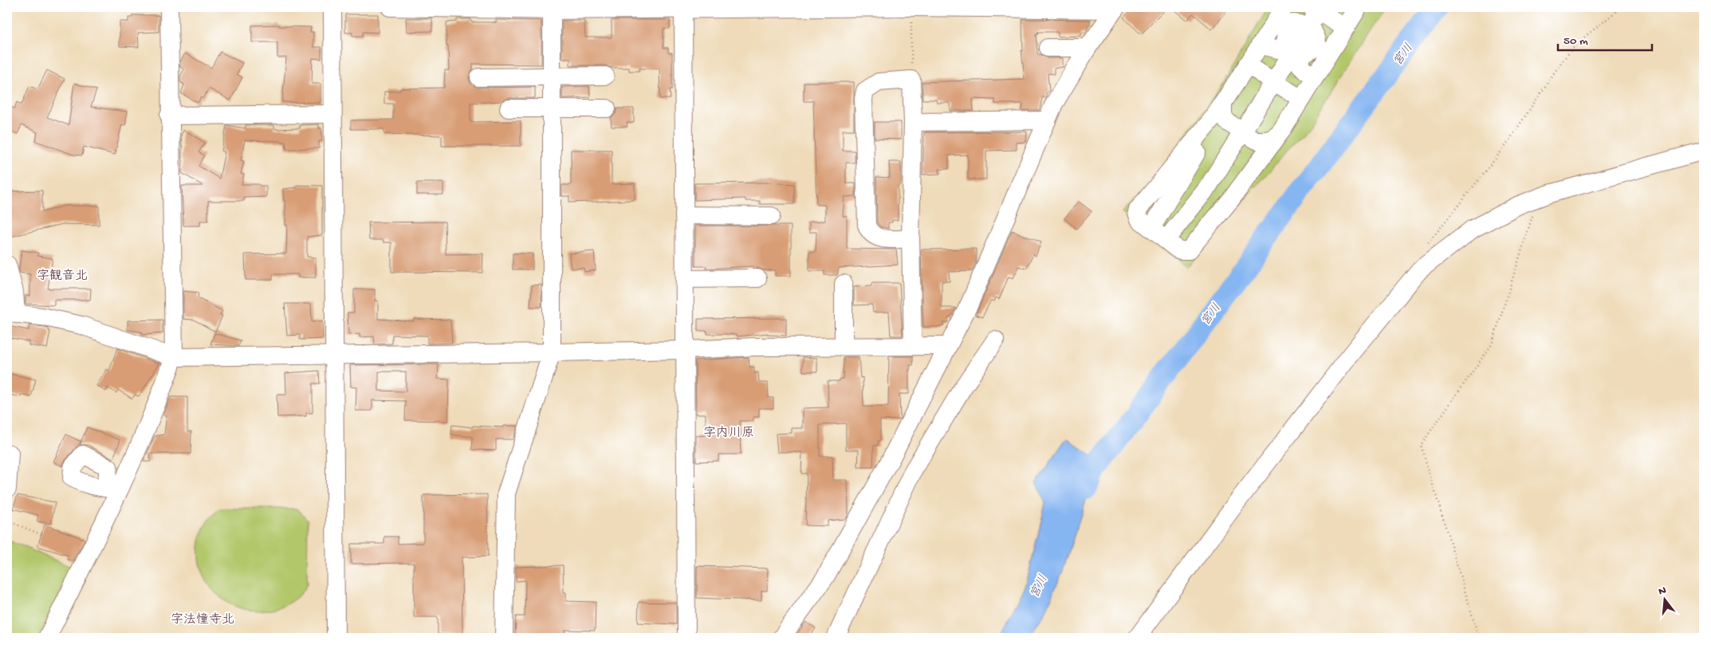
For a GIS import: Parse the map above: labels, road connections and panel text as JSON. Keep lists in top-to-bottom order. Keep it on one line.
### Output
{"districts":["字観音北","字内川原","字法憧寺北"],"water":["宮川"],"scale_bar":"50 m","north":"top"}
